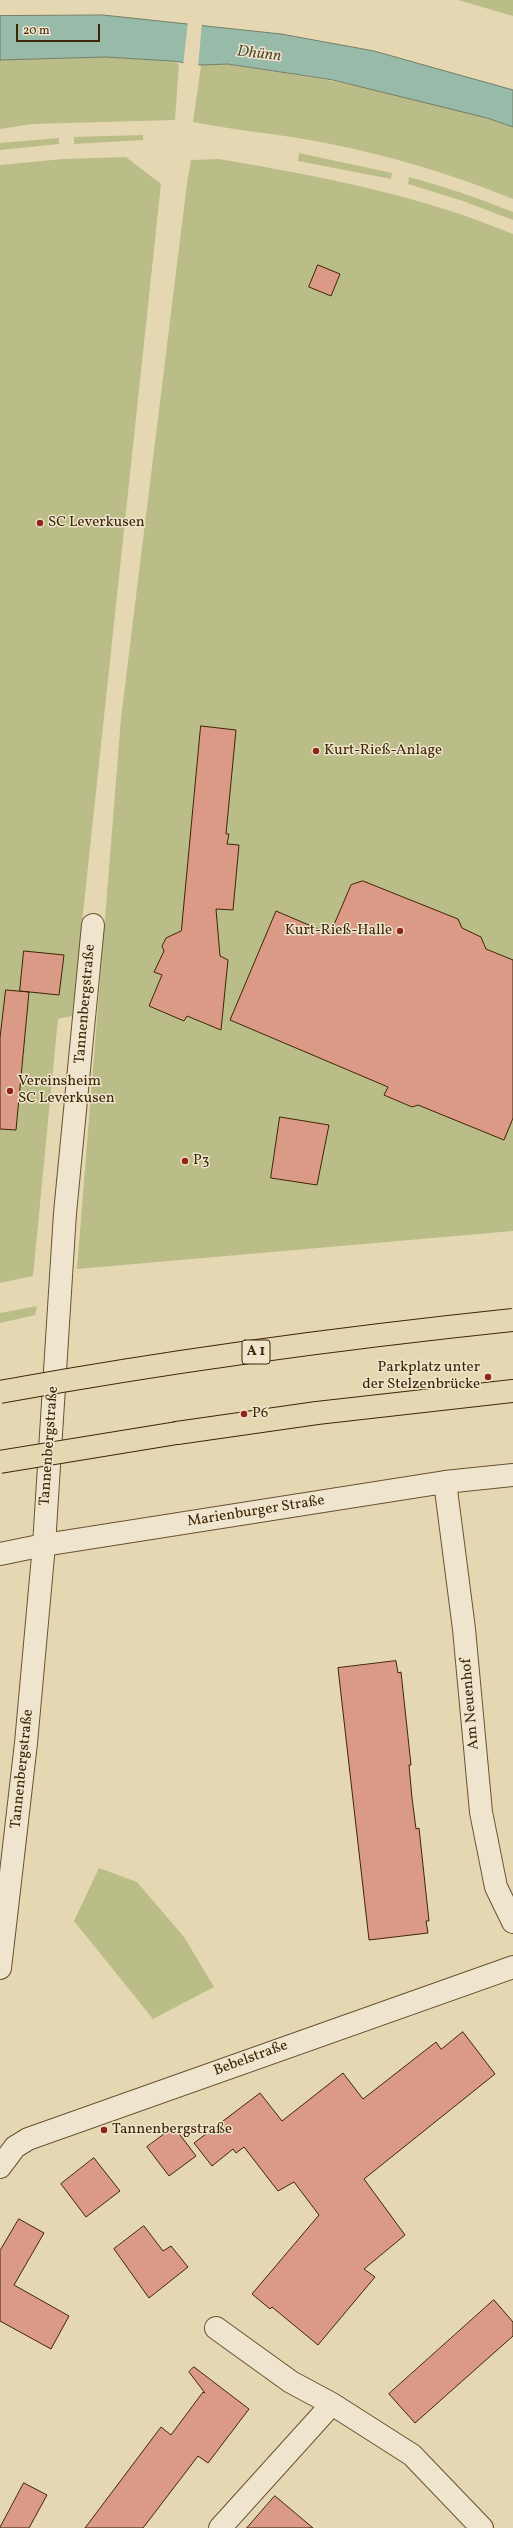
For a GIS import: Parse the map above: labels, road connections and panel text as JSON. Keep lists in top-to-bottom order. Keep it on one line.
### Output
{"streets":{"highway":["A 1"],"street":["Tannenbergstraße","Marienburger Straße","Am Neuenhof","Bebelstraße"]},"crossings":[["Tannenbergstraße","Marienburger Straße"],["Marienburger Straße","Am Neuenhof"]],"water":["Dhünn"],"places":["SC Leverkusen","Kurt-Rieß-Anlage","Kurt-Rieß-Halle","Vereinsheim SC Leverkusen","P3","Parkplatz unter der Stelzenbrücke","P6","Tannenbergstraße"],"scale_bar":"20 m"}
